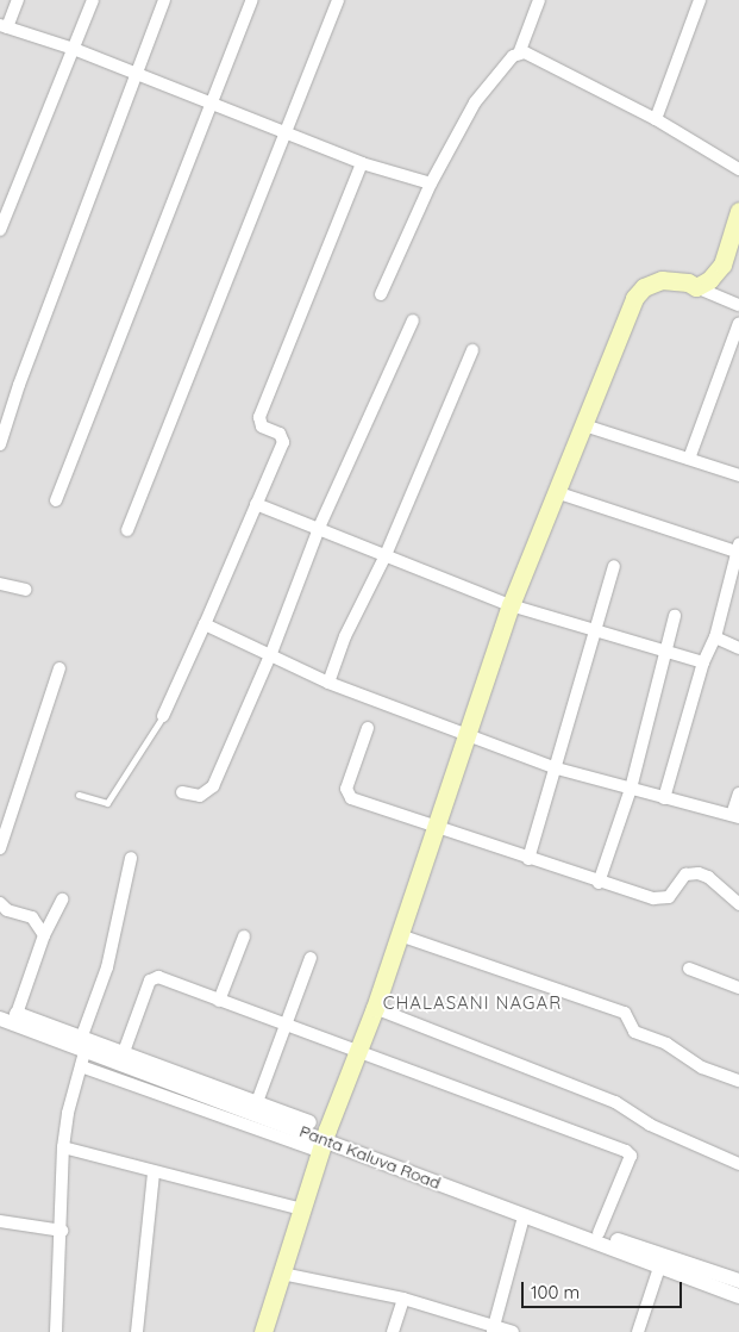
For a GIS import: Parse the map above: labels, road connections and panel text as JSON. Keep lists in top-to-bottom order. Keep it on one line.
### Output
{"streets":{"street":["Panta Kaluva Road"]},"districts":["CHALASANI NAGAR"],"scale_bar":"100 m"}
